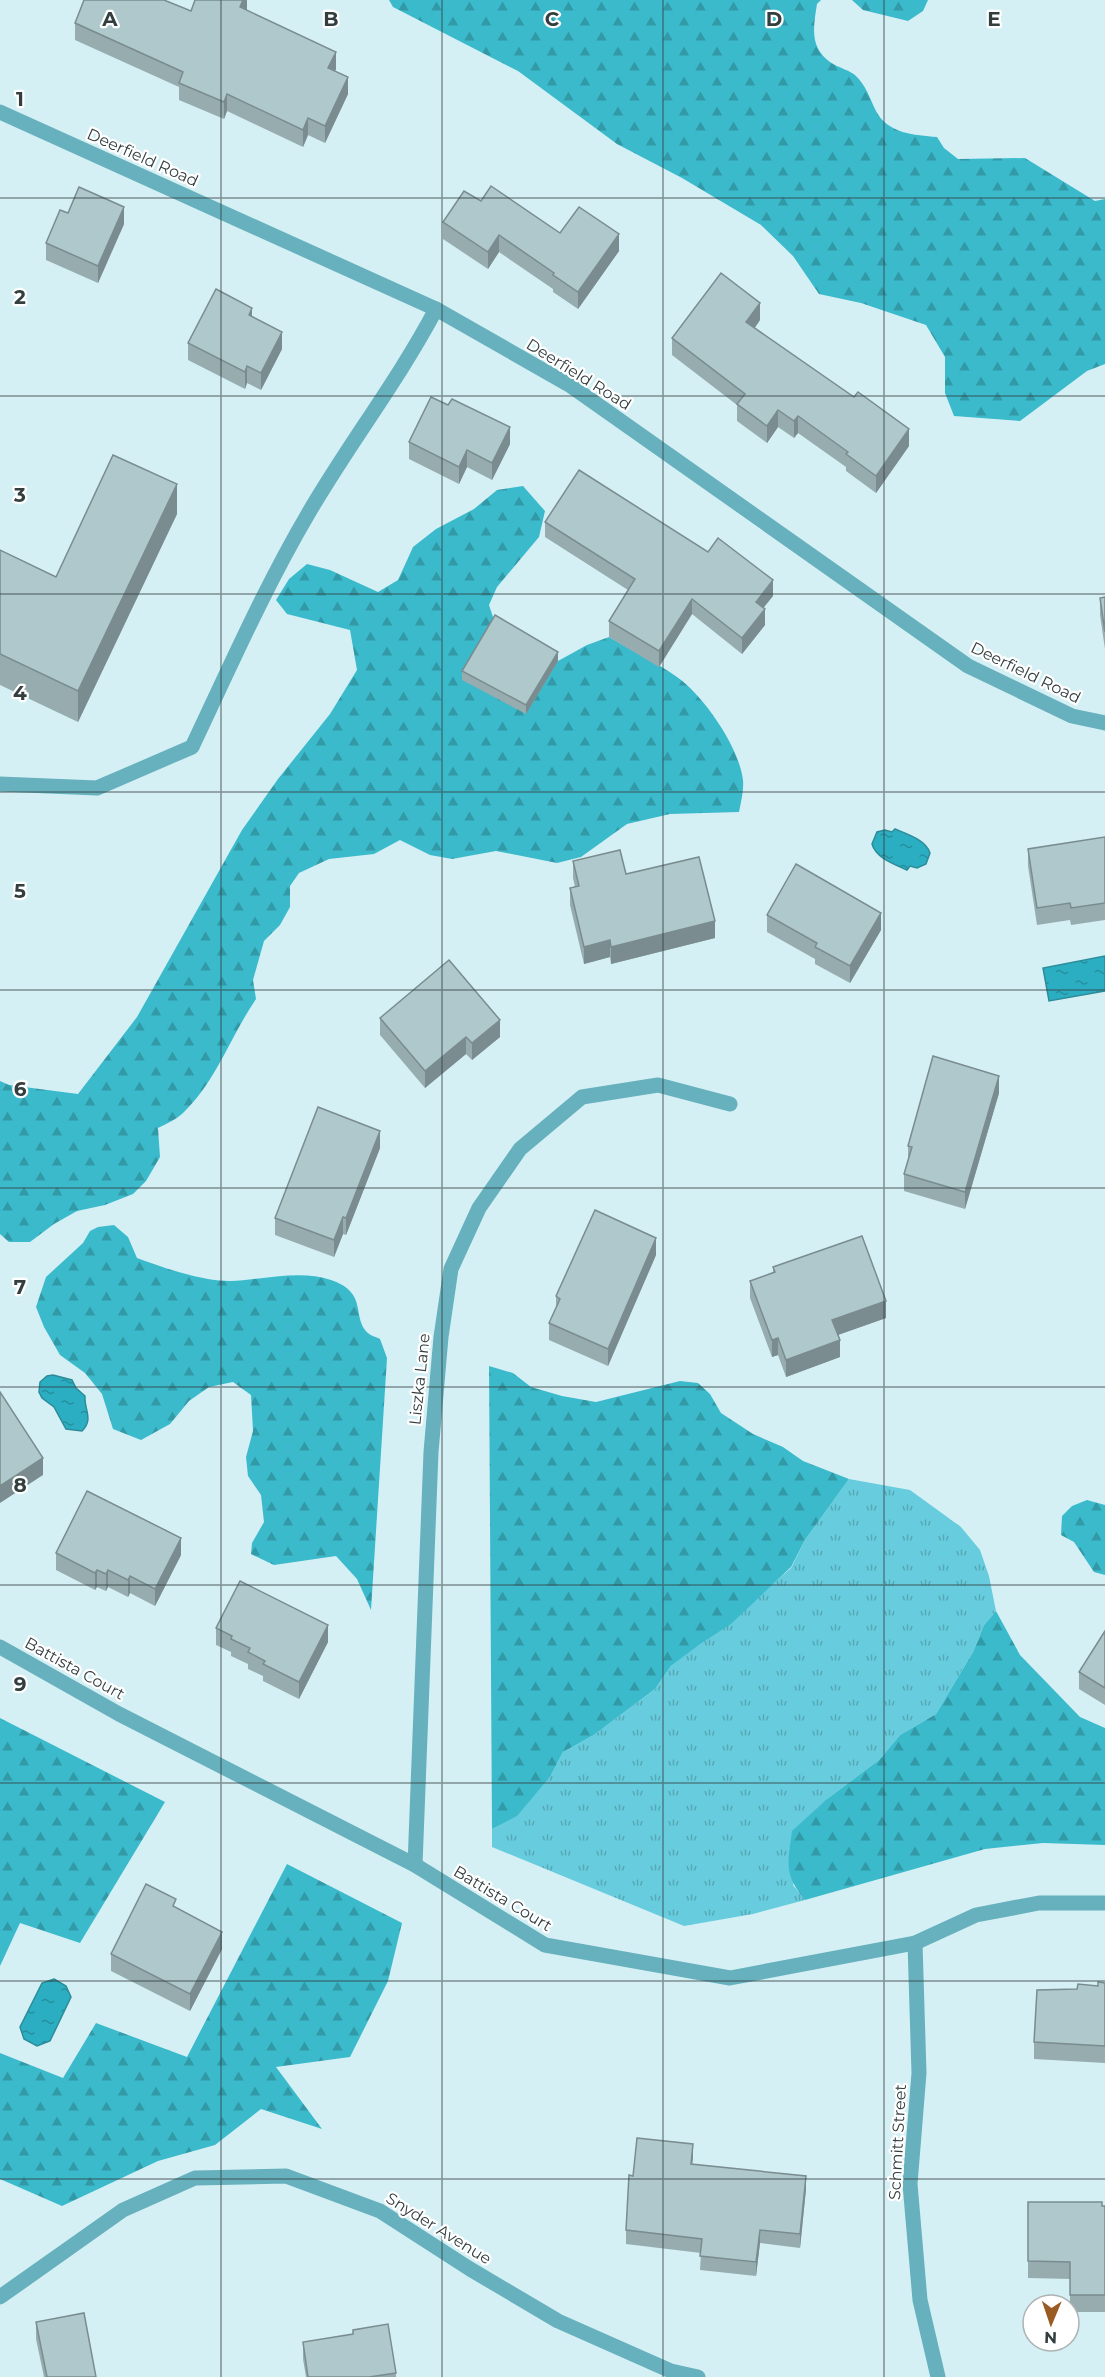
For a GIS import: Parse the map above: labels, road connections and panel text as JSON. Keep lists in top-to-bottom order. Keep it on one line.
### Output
{"streets":{"street":["Deerfield Road","Liszka Lane","Battista Court","Schmitt Street","Snyder Avenue"]},"crossings":[["Liszka Lane","Battista Court"],["Battista Court","Schmitt Street"]],"north":"bottom","grid":{"columns":["A","B","C","D","E"],"rows":["1","2","3","4","5","6","7","8","9"]}}
